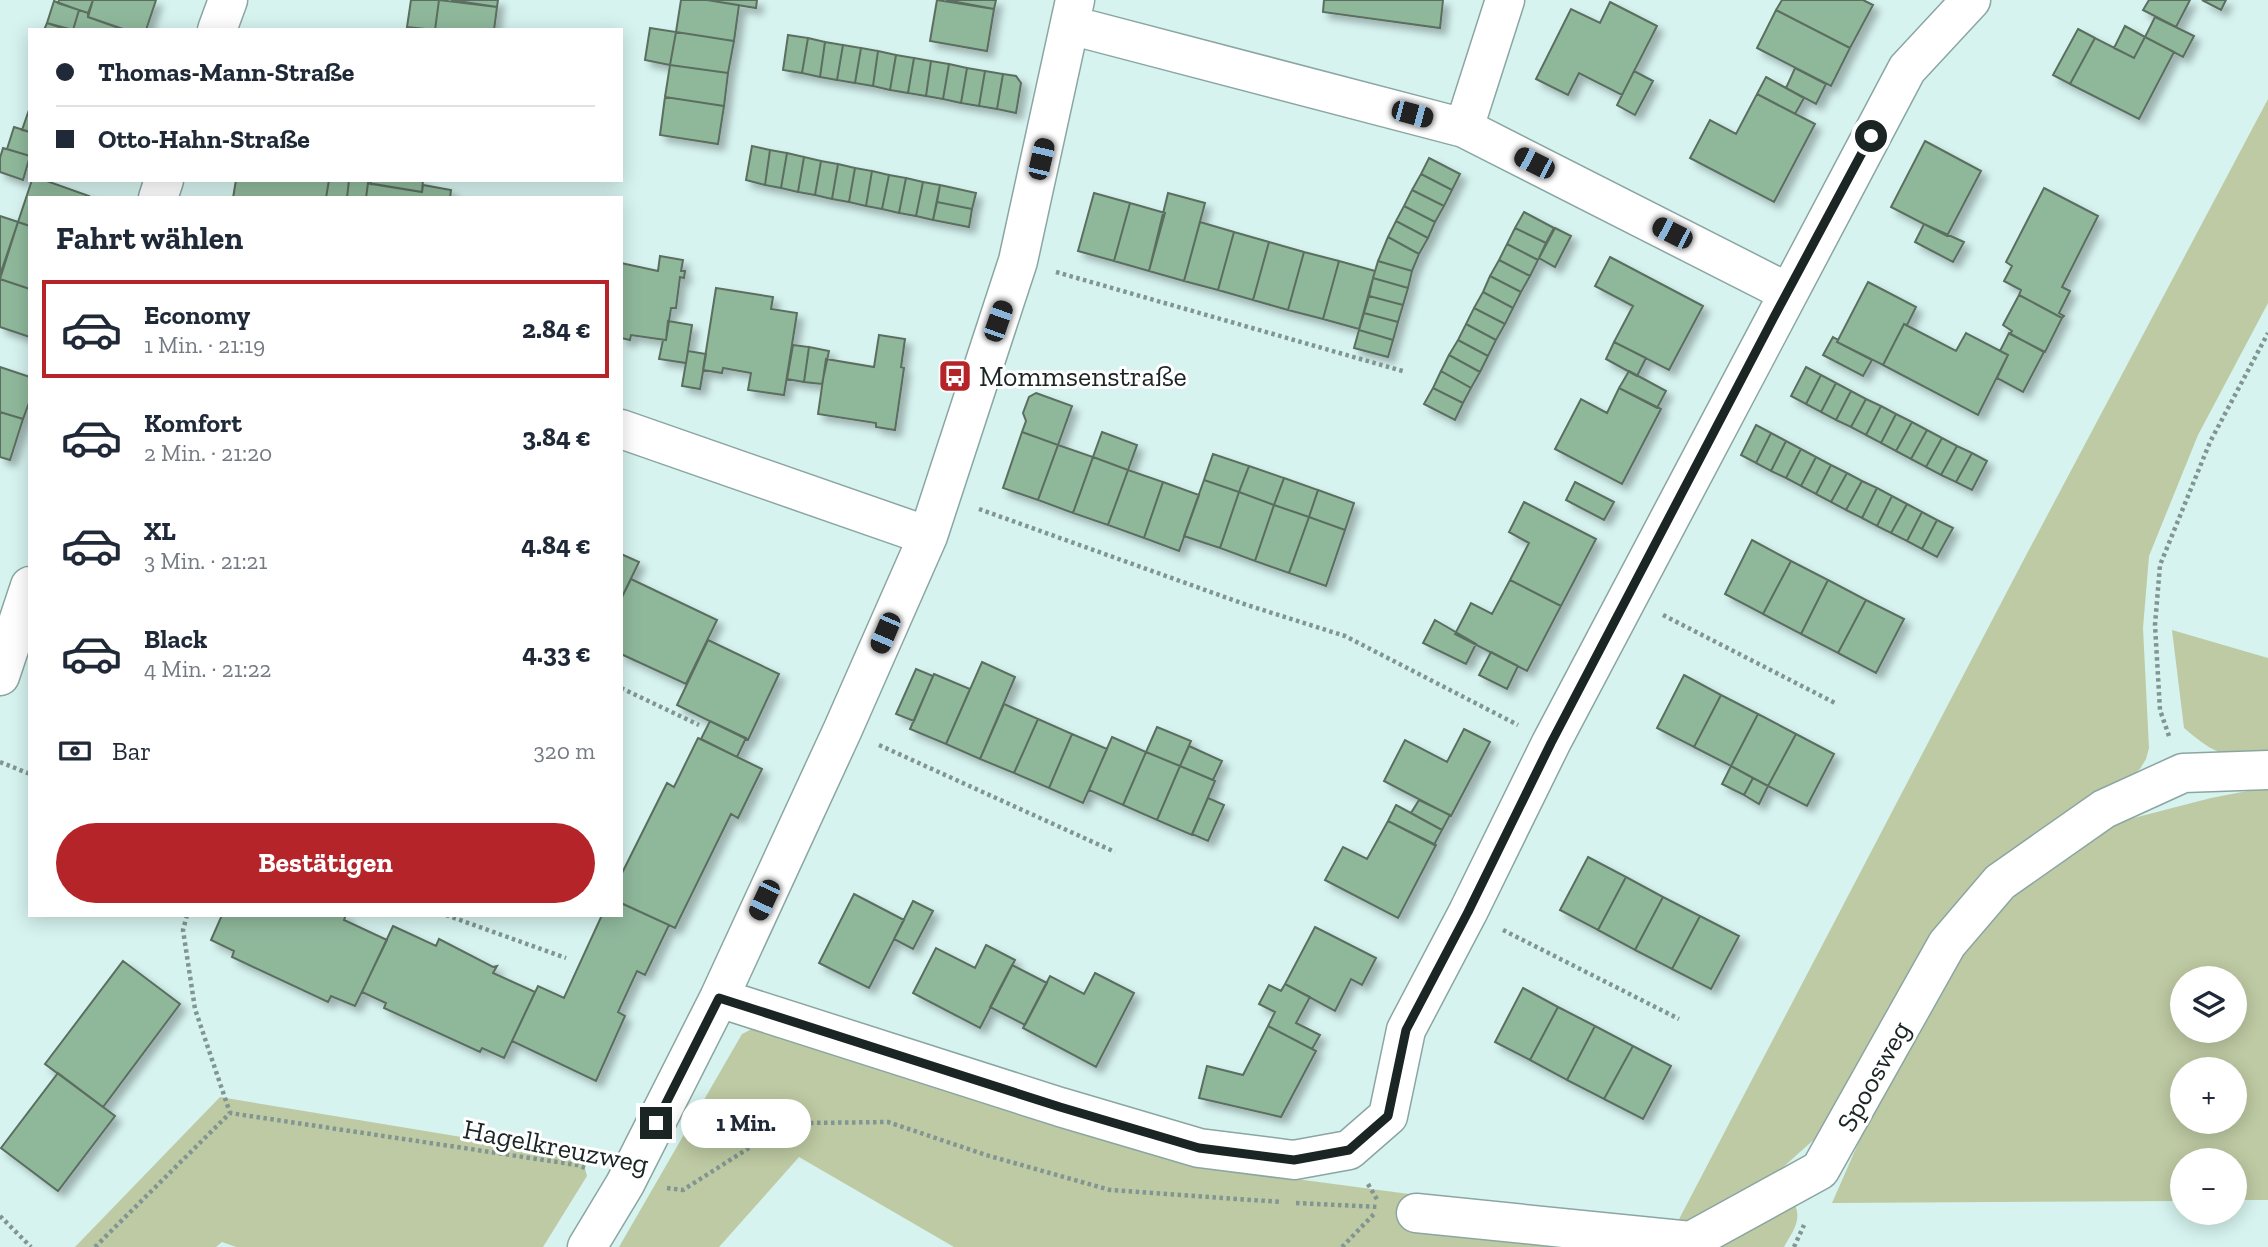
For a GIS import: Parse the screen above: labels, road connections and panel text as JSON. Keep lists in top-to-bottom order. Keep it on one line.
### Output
{"streets":{"street":["Spoosweg"],"path":["Hagelkreuzweg"]},"crossings":[["Spoosweg","Hagelkreuzweg"]],"places":{"bus stop":["Mommsenstraße"]},"page":{"banner":["Thomas-Mann-Straße","Otto-Hahn-Straße"],"heading":"Fahrt wählen","list":[{"name":"Economy","note":"1 Min. · 21:19","value":"2.84 €"},{"name":"Komfort","note":"2 Min. · 21:20","value":"3.84 €"},{"name":"XL","note":"3 Min. · 21:21","value":"4.84 €"},{"name":"Black","note":"4 Min. · 21:22","value":"4.33 €"}],"pay":["Bar","320 m"],"buttons":"Bestätigen","map_buttons":["+","−"],"bubble":"1 Min."}}
